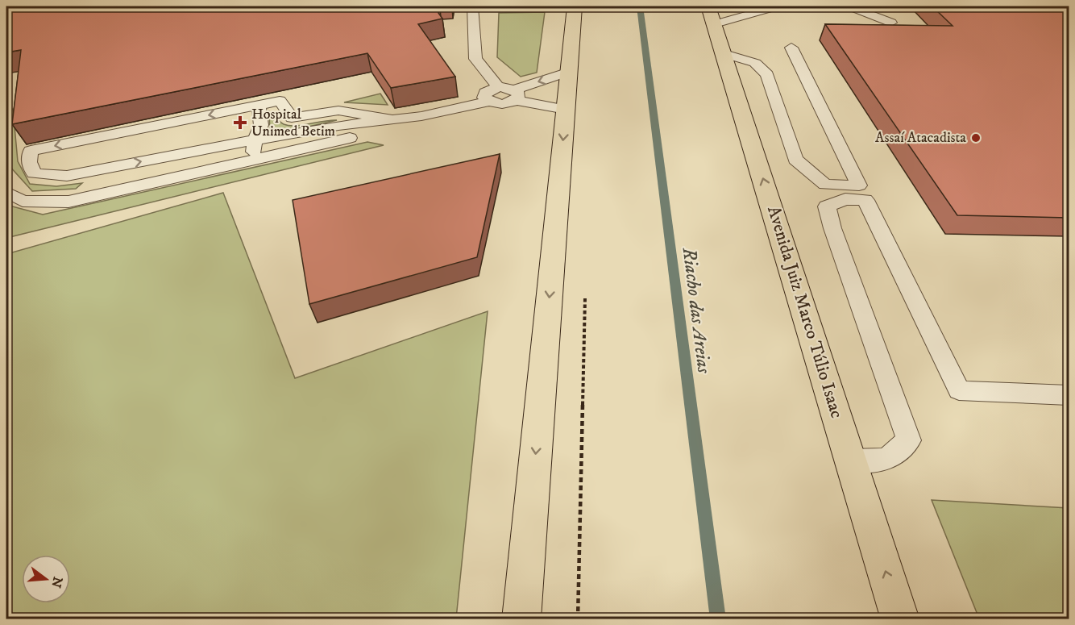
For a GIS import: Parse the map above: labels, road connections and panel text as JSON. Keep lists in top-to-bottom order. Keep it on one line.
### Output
{"streets":{"main road":["Avenida Juiz Marco Túlio Isaac"]},"water":["Riacho das Areias"],"places":{"health":["Hospital Unimed Betim"],"other":["Assaí Atacadista"]},"north":"right"}
